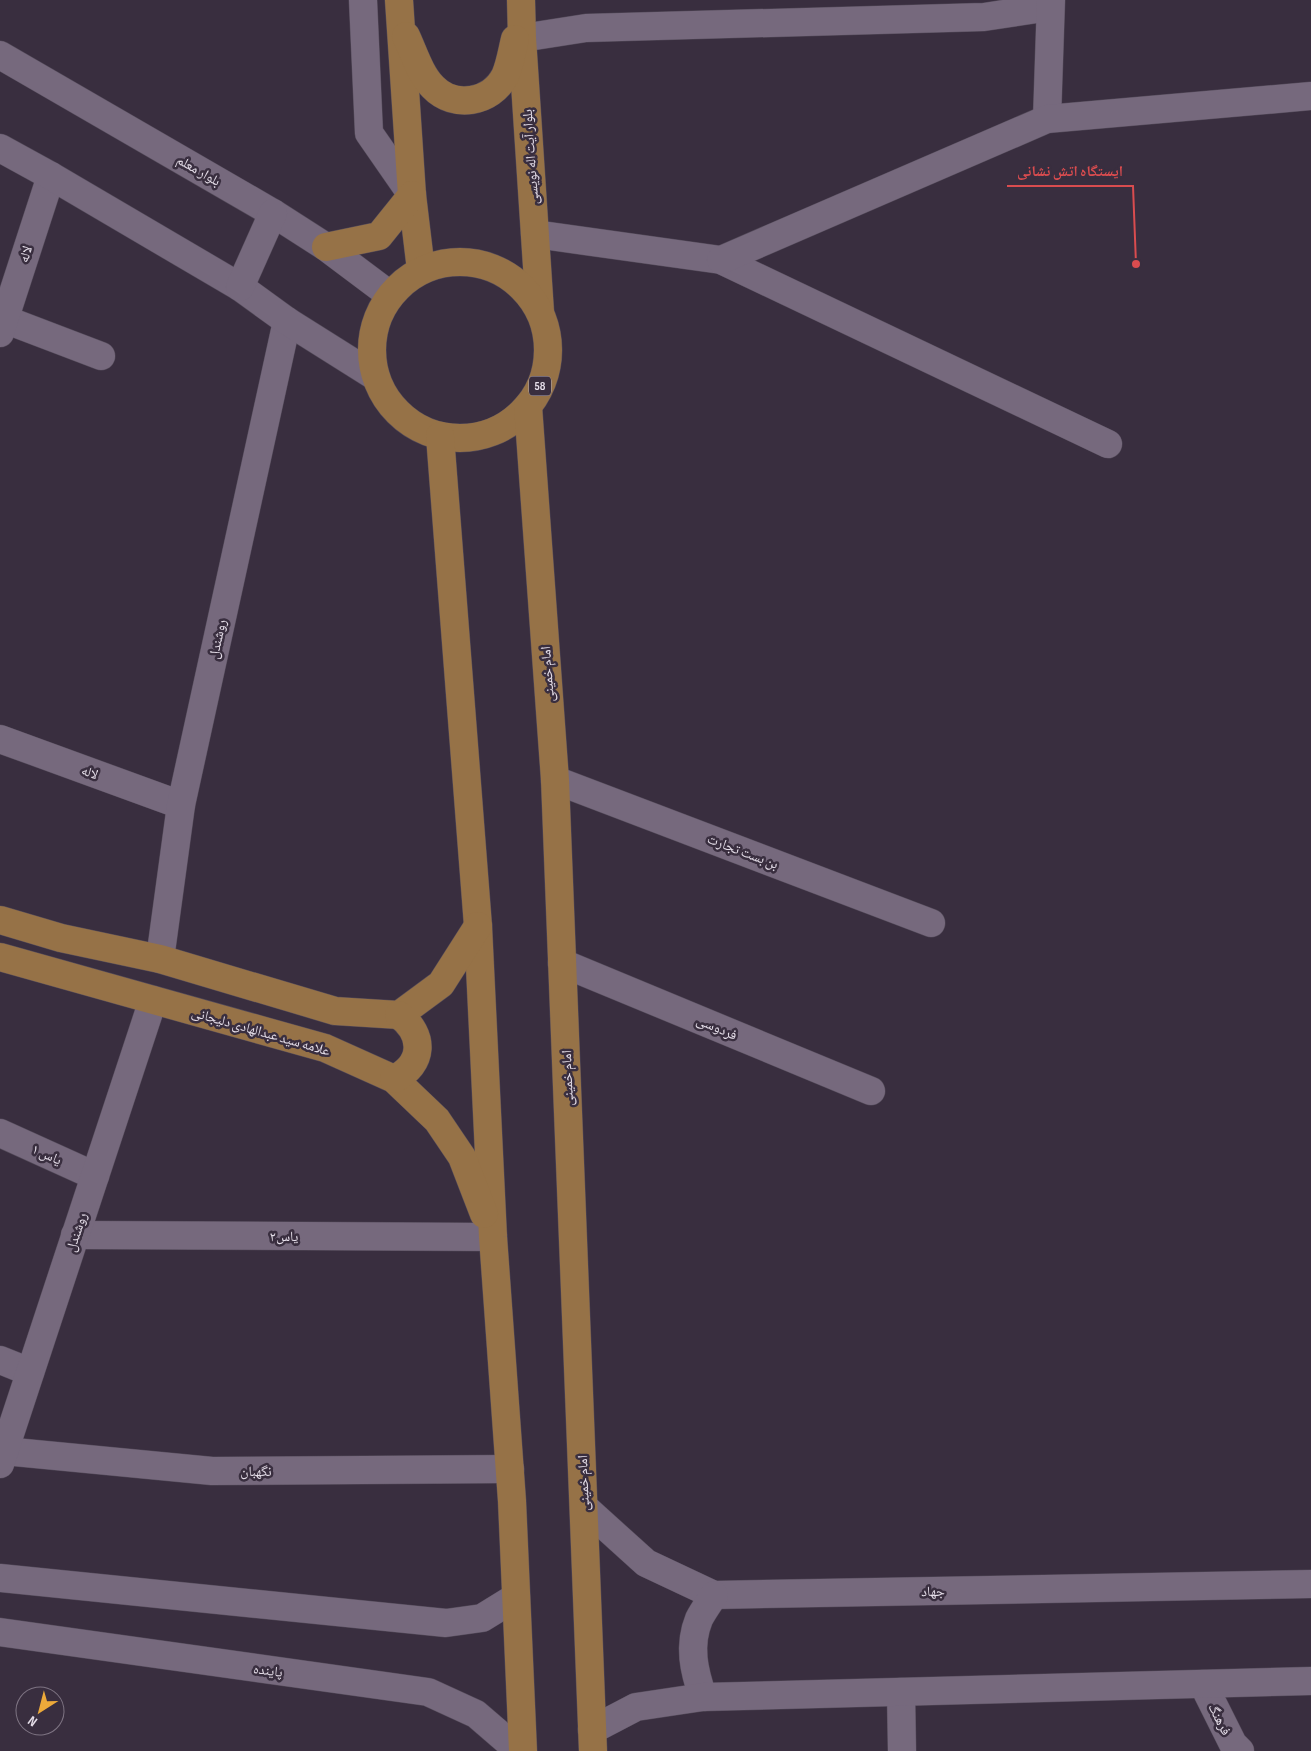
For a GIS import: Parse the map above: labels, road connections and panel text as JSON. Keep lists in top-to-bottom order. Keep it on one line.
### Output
{"streets":{"main road":["بلوار آیت اله نویسی","58","امام خمینی","علامه سید عبدالهادی دلیجانی"],"street":["بلوار معلم","لاله","روشندل","بن بست تجارت","فردوسی","یاس ۱","یاس۲","نگهبان","جهاد","پاینده","فرهنگ"]},"crossings":[["بلوار آیت اله نویسی","بلوار معلم"],["بلوار آیت اله نویسی","58"],["بلوار آیت اله نویسی","امام خمینی"],["بلوار معلم","58"],["بلوار معلم","امام خمینی"],["لاله","روشندل"],["58","امام خمینی"],["روشندل","علامه سید عبدالهادی دلیجانی"],["روشندل","یاس ۱"],["روشندل","یاس۲"],["روشندل","نگهبان"],["امام خمینی","بن بست تجارت"],["امام خمینی","فردوسی"],["امام خمینی","جهاد"],["علامه سید عبدالهادی دلیجانی","یاس۲"]],"places":["ایستگاه اتش نشانی"],"north":"bottom left"}
